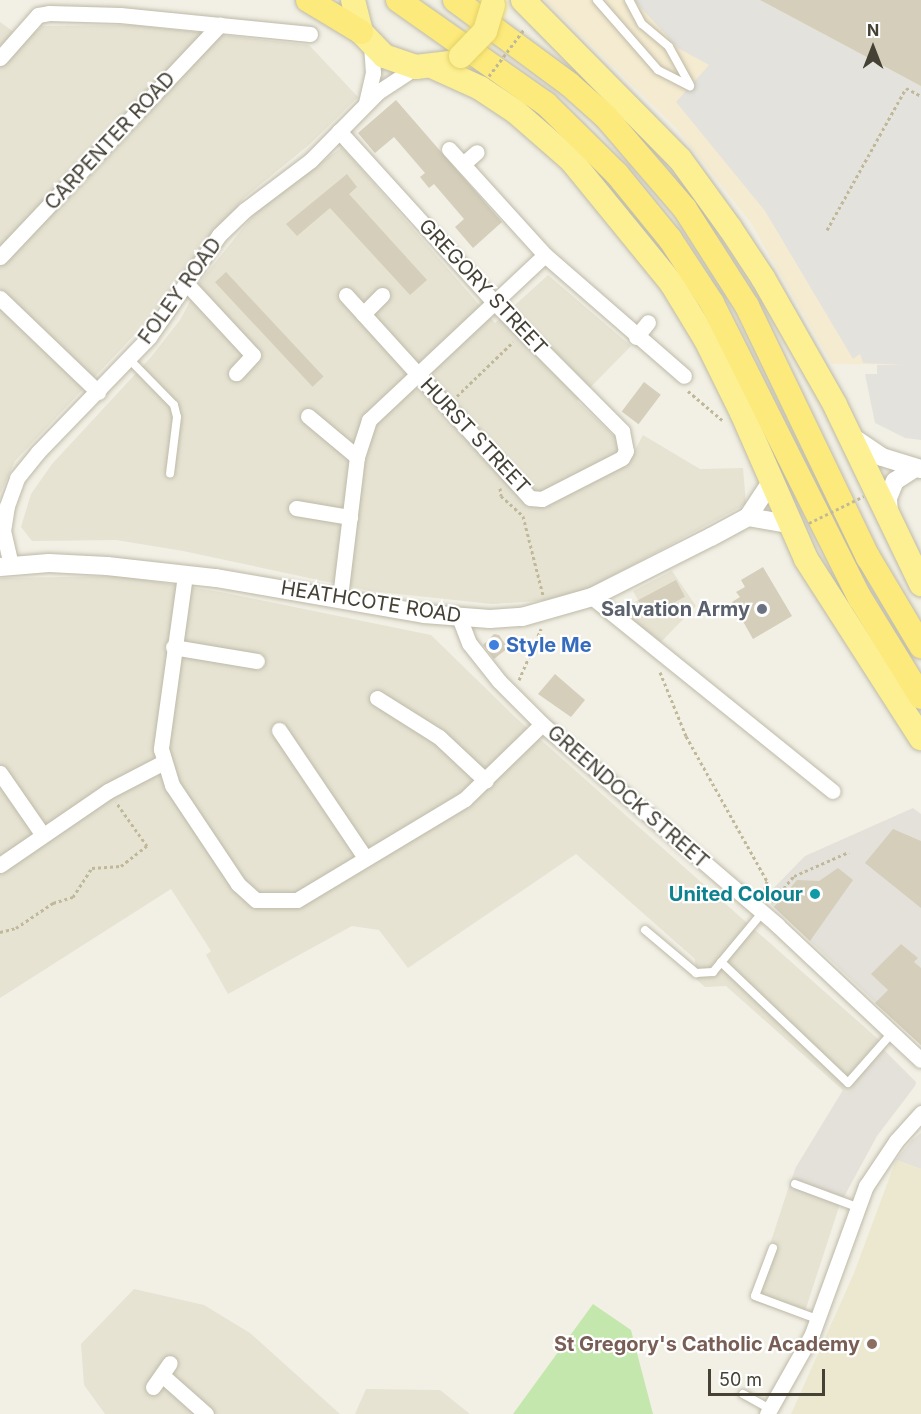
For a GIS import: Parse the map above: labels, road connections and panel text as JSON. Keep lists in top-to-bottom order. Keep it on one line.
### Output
{"streets":{"street":["CARPENTER ROAD","GREGORY STREET","FOLEY ROAD","HURST STREET","HEATHCOTE ROAD","GREENDOCK STREET"]},"crossings":[["GREGORY STREET","FOLEY ROAD"],["GREGORY STREET","HURST STREET"],["FOLEY ROAD","HEATHCOTE ROAD"],["HEATHCOTE ROAD","GREENDOCK STREET"]],"places":["Salvation Army","Style Me","United Colour","St Gregory's Catholic Academy"],"scale_bar":"50 m","north":"top"}
